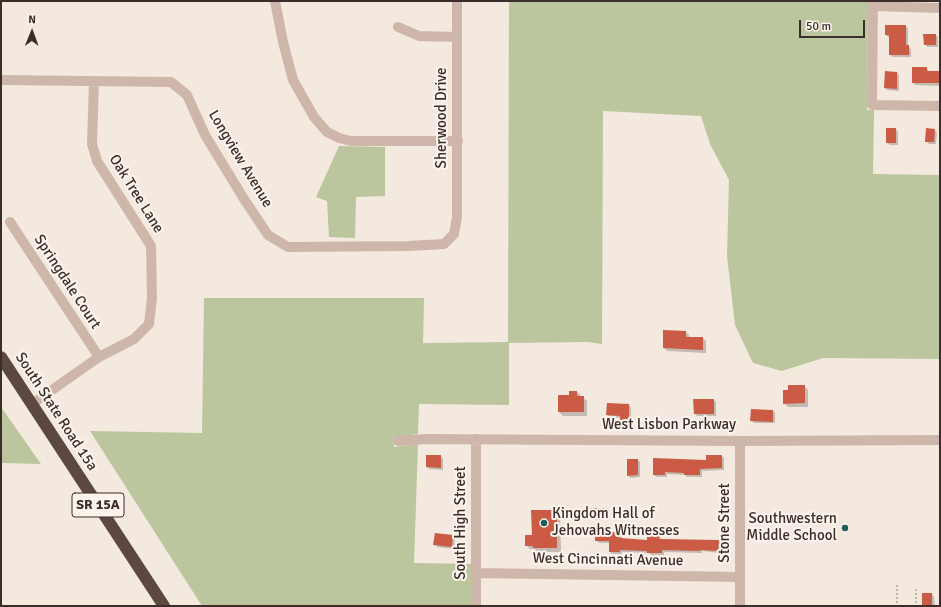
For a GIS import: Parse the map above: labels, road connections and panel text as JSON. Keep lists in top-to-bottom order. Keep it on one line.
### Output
{"streets":{"highway":["South State Road 15a","SR 15A"],"street":["Sherwood Drive","Longview Avenue","Oak Tree Lane","Springdale Court","West Lisbon Parkway","South High Street","Stone Street","West Cincinnati Avenue"]},"crossings":[["Sherwood Drive","Longview Avenue"],["Longview Avenue","Oak Tree Lane"],["Oak Tree Lane","Springdale Court"],["Oak Tree Lane","South State Road 15a"],["West Lisbon Parkway","South High Street"],["West Lisbon Parkway","Stone Street"],["South High Street","West Cincinnati Avenue"],["Stone Street","West Cincinnati Avenue"]],"places":["Kingdom Hall of Jehovahs Witnesses","Southwestern Middle School"],"scale_bar":"50 m","north":"top"}
